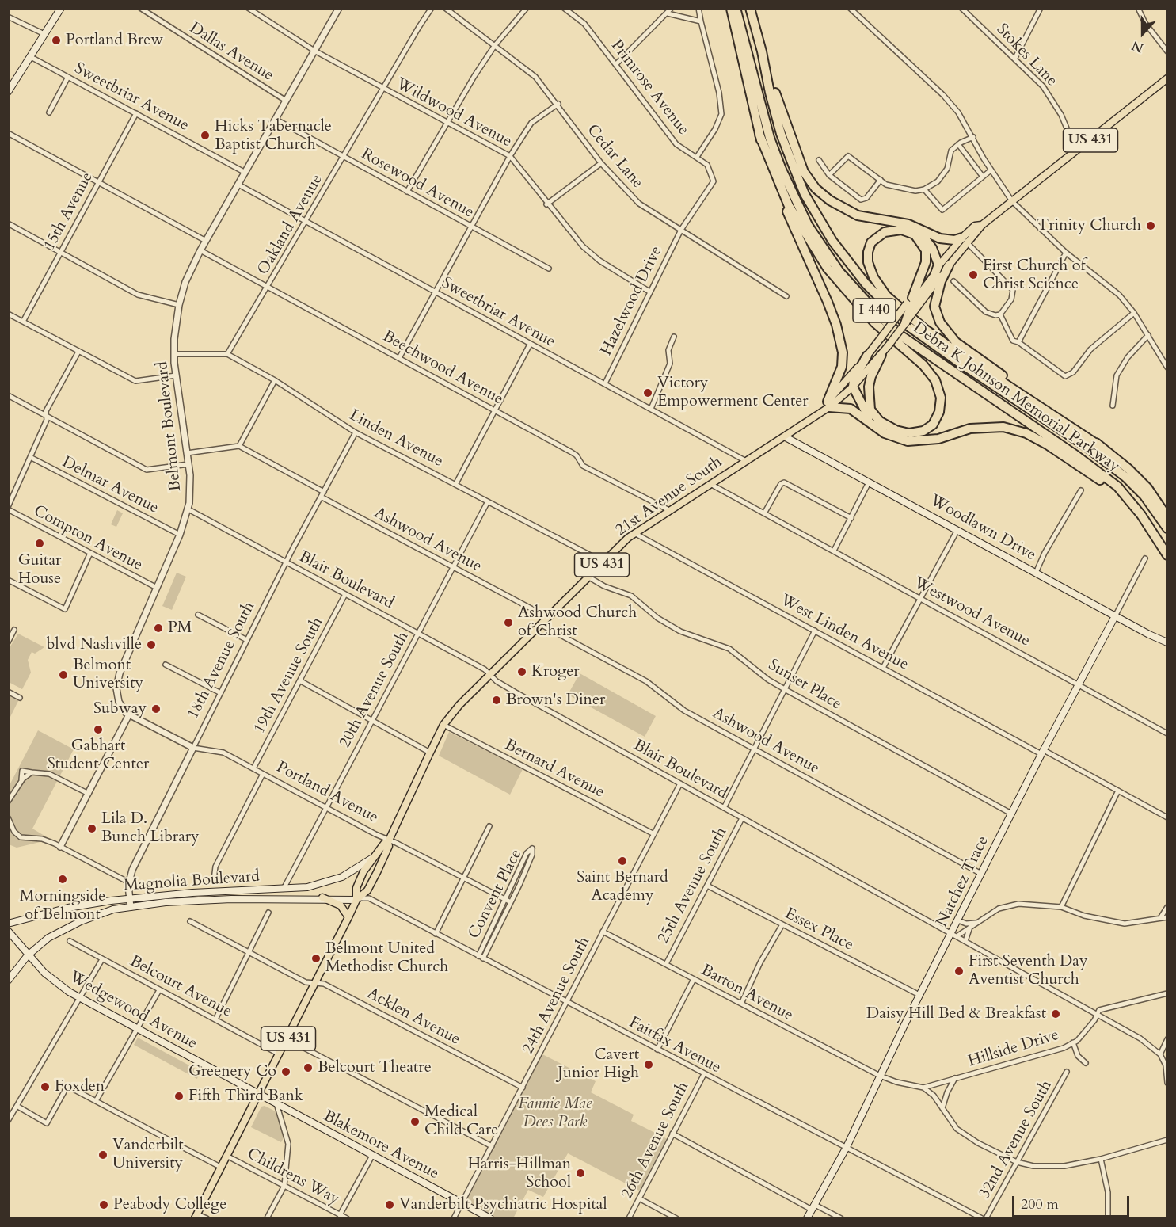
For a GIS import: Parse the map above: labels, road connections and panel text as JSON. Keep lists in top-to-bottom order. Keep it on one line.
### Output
{"streets":{"highway":["I 440","Debra K Johnson Memorial Parkway"],"main road":["US 431","21st Avenue South","Woodlawn Drive","Magnolia Boulevard","Natchez Trace","Wedgewood Avenue","Blakemore Avenue"],"street":["Dallas Avenue","Stokes Lane","Primrose Avenue","Sweetbriar Avenue","Wildwood Avenue","Cedar Lane","Rosewood Avenue","15th Avenue","Oakland Avenue","Hazelwood Drive","Beechwood Avenue","Belmont Boulevard","Linden Avenue","Delmar Avenue","Compton Avenue","Ashwood Avenue","Blair Boulevard","Westwood Avenue","West Linden Avenue","18th Avenue South","19th Avenue South","Sunset Place","20th Avenue South","Bernard Avenue","Portland Avenue","25th Avenue South","Convent Place","Essex Place","Belcourt Avenue","Barton Avenue","24th Avenue South","Acklen Avenue","Fairfax Avenue","Hillside Drive","32nd Avenue South","26th Avenue South","Childrens Way"]},"crossings":[["Dallas Avenue","Belmont Boulevard"],["Stokes Lane","US 431"],["Primrose Avenue","Cedar Lane"],["Primrose Avenue","Hazelwood Drive"],["Sweetbriar Avenue","15th Avenue"],["Sweetbriar Avenue","Oakland Avenue"],["Sweetbriar Avenue","Hazelwood Drive"],["Sweetbriar Avenue","Belmont Boulevard"],["Sweetbriar Avenue","21st Avenue South"],["Wildwood Avenue","Oakland Avenue"],["Wildwood Avenue","Hazelwood Drive"],["Wildwood Avenue","Belmont Boulevard"],["US 431","21st Avenue South"],["Cedar Lane","Hazelwood Drive"],["Rosewood Avenue","Oakland Avenue"],["Rosewood Avenue","Belmont Boulevard"],["Oakland Avenue","Beechwood Avenue"],["Oakland Avenue","Linden Avenue"],["Beechwood Avenue","Belmont Boulevard"],["Beechwood Avenue","21st Avenue South"],["Belmont Boulevard","Linden Avenue"],["Belmont Boulevard","Delmar Avenue"],["Belmont Boulevard","Compton Avenue"],["Belmont Boulevard","Blair Boulevard"],["Belmont Boulevard","Portland Avenue"],["Linden Avenue","21st Avenue South"],["Linden Avenue","18th Avenue South"],["Linden Avenue","20th Avenue South"],["21st Avenue South","Woodlawn Drive"],["21st Avenue South","Ashwood Avenue"],["21st Avenue South","Blair Boulevard"],["21st Avenue South","Westwood Avenue"],["21st Avenue South","West Linden Avenue"],["21st Avenue South","Sunset Place"],["21st Avenue South","Bernard Avenue"],["21st Avenue South","Portland Avenue"],["21st Avenue South","Magnolia Boulevard"],["21st Avenue South","Belcourt Avenue"],["21st Avenue South","Wedgewood Avenue"],["21st Avenue South","Acklen Avenue"],["21st Avenue South","Fairfax Avenue"],["21st Avenue South","Blakemore Avenue"],["21st Avenue South","Childrens Way"],["Woodlawn Drive","Natchez Trace"],["Ashwood Avenue","18th Avenue South"],["Ashwood Avenue","20th Avenue South"],["Ashwood Avenue","Natchez Trace"],["Ashwood Avenue","25th Avenue South"],["Blair Boulevard","18th Avenue South"],["Blair Boulevard","19th Avenue South"],["Blair Boulevard","20th Avenue South"],["Blair Boulevard","Natchez Trace"],["Blair Boulevard","25th Avenue South"],["Blair Boulevard","24th Avenue South"],["Blair Boulevard","Hillside Drive"],["Westwood Avenue","Natchez Trace"],["West Linden Avenue","Natchez Trace"],["West Linden Avenue","25th Avenue South"],["18th Avenue South","Portland Avenue"],["18th Avenue South","Magnolia Boulevard"],["19th Avenue South","Portland Avenue"],["Sunset Place","Natchez Trace"],["Sunset Place","25th Avenue South"],["20th Avenue South","Portland Avenue"],["20th Avenue South","Magnolia Boulevard"],["Bernard Avenue","24th Avenue South"],["Portland Avenue","Convent Place"],["Magnolia Boulevard","Wedgewood Avenue"],["Magnolia Boulevard","Fairfax Avenue"],["Natchez Trace","Essex Place"],["Natchez Trace","Barton Avenue"],["Natchez Trace","Fairfax Avenue"],["Natchez Trace","Hillside Drive"],["25th Avenue South","Essex Place"],["25th Avenue South","Barton Avenue"],["Convent Place","Fairfax Avenue"],["Barton Avenue","24th Avenue South"],["Barton Avenue","Hillside Drive"],["24th Avenue South","Acklen Avenue"],["24th Avenue South","Fairfax Avenue"],["24th Avenue South","Blakemore Avenue"],["Wedgewood Avenue","Blakemore Avenue"],["Fairfax Avenue","26th Avenue South"]],"parks":["Fannie Mae Dees Park"],"places":["Portland Brew","Hicks Tabernacle Baptist Church","Trinity Church","First Church of Christ Science","Victory Empowerment Center","Guitar House","Ashwood Church of Christ","PM","blvd Nashville","Kroger","Belmont University","Brown's Diner","Subway","Gabhart Student Center","Lila D. Bunch Library","Saint Bernard Academy","Morningside of Belmont","Belmont United Methodist Church","First Seventh Day Aventist Church","Daisy Hill Bed & Breakfast","Cavert Junior High","Belcourt Theatre","Greenery Co","Foxden","Fifth Third Bank","Medical Child Care","Vanderbilt University","Harris-Hillman School","Peabody College","Vanderbilt Psychiatric Hospital"],"scale_bar":"200 m","north":"bottom"}
